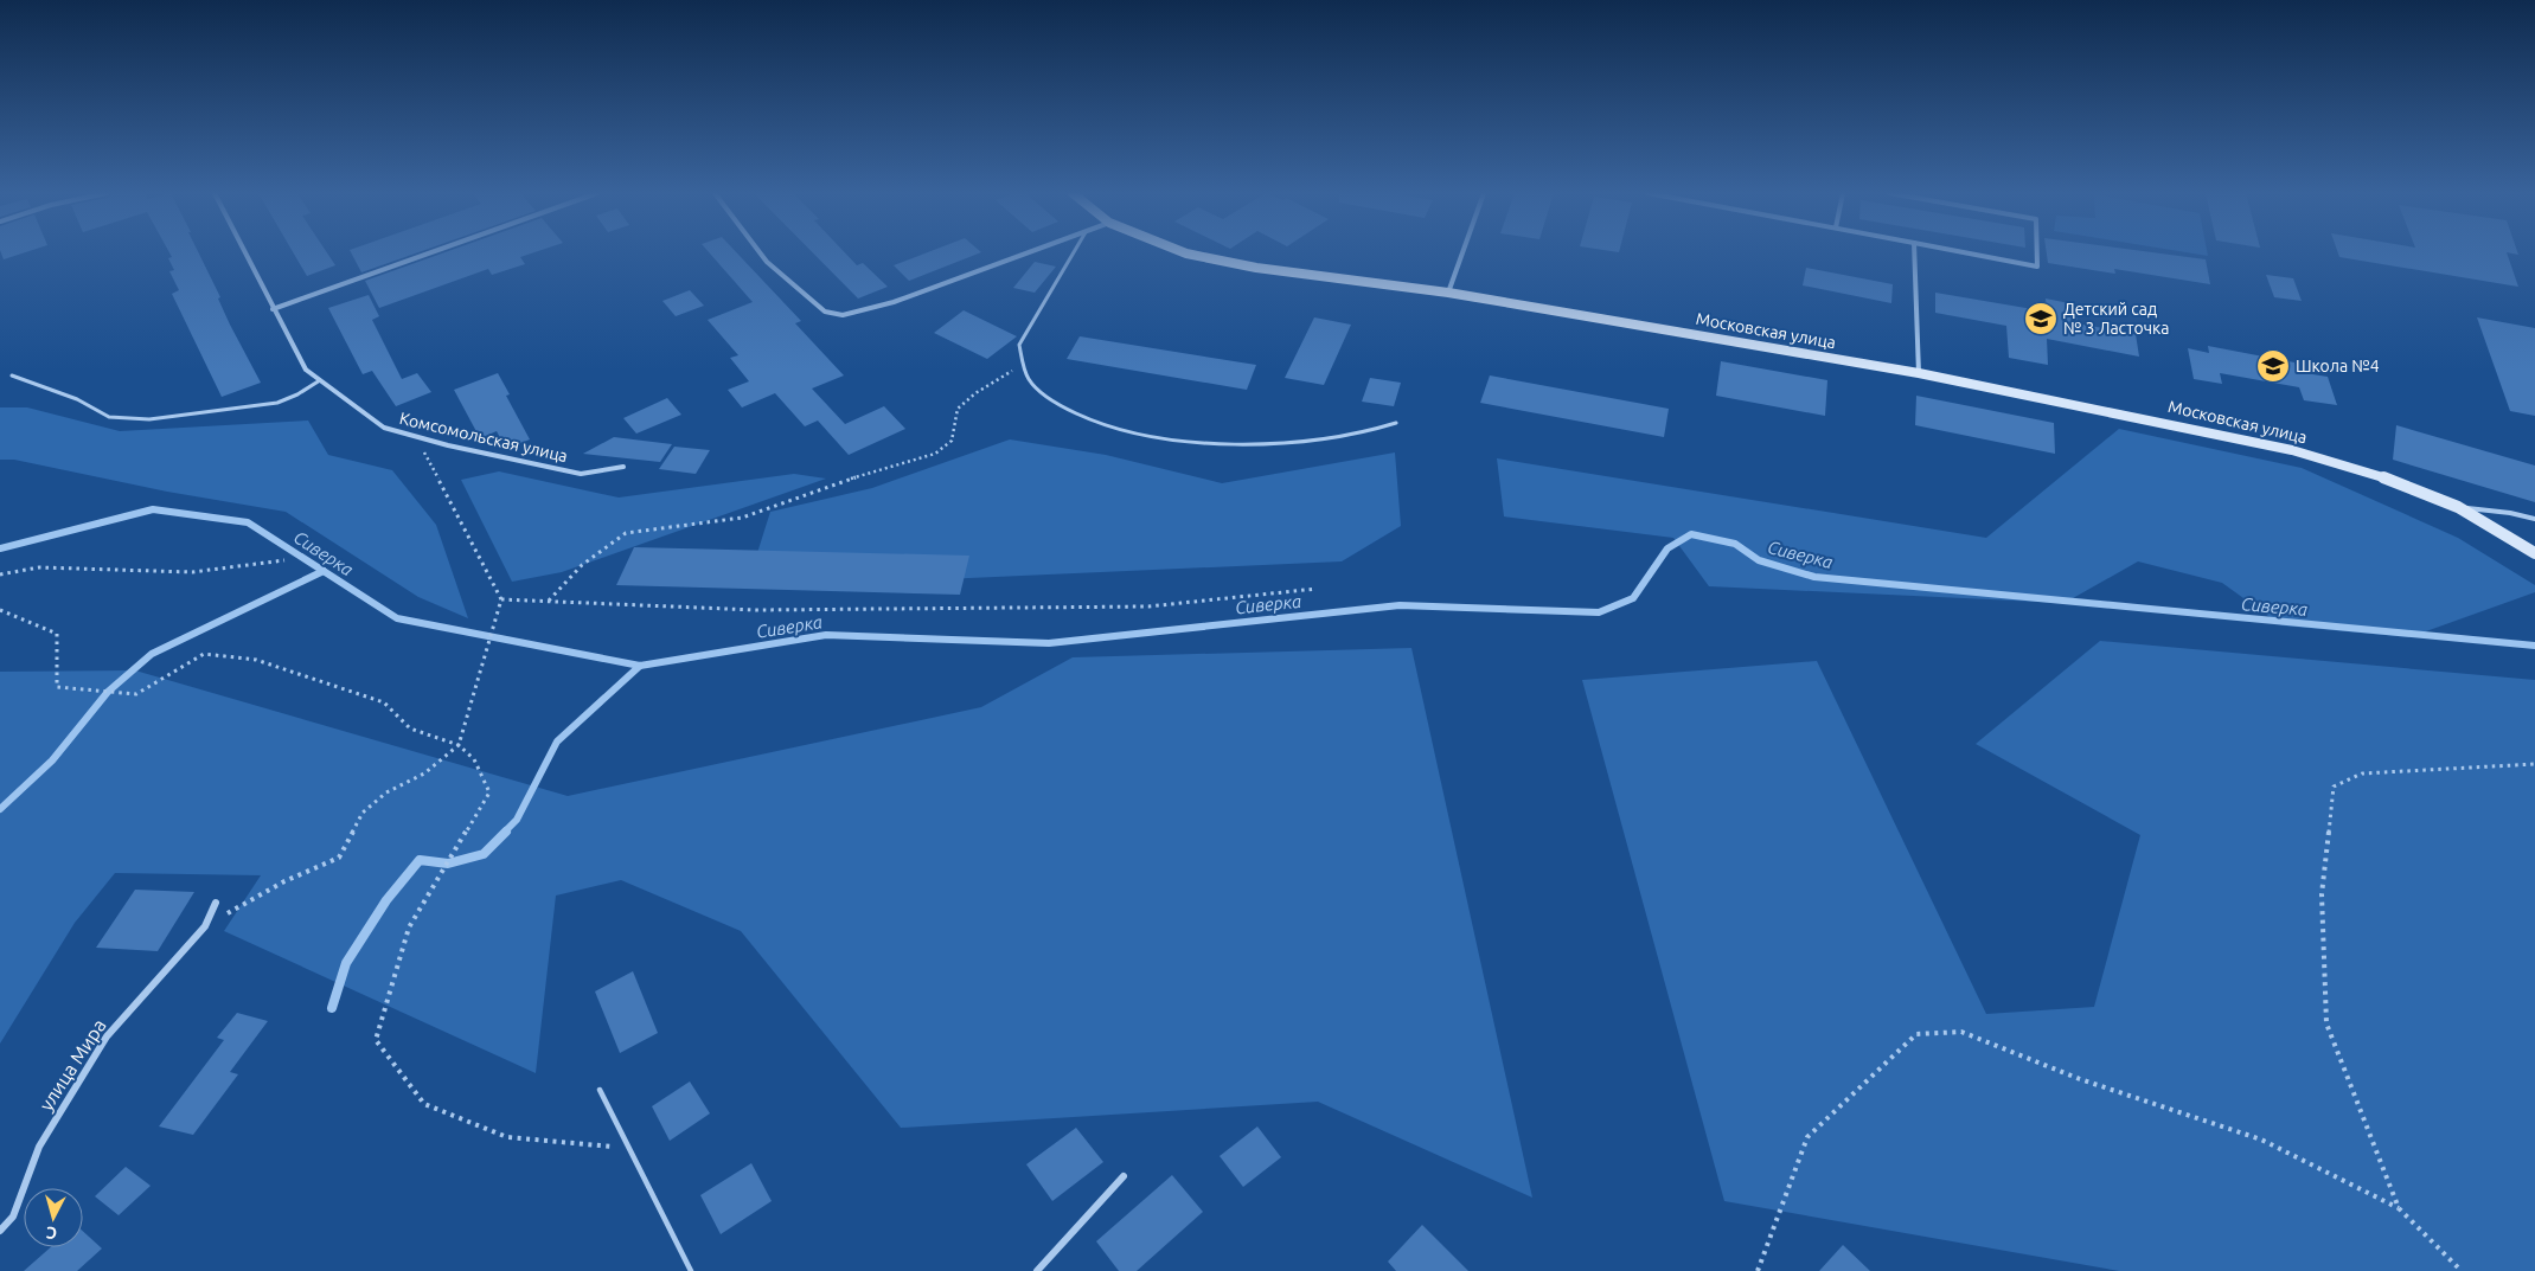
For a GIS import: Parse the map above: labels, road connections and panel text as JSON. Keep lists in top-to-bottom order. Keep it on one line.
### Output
{"streets":{"main road":["Московская улица"],"street":["Комсомольская улица","улица Мира"]},"water":["Сиверка"],"places":{"school or university":["Детский сад № 3 Ласточка","Школа №4"]},"north":"bottom"}
